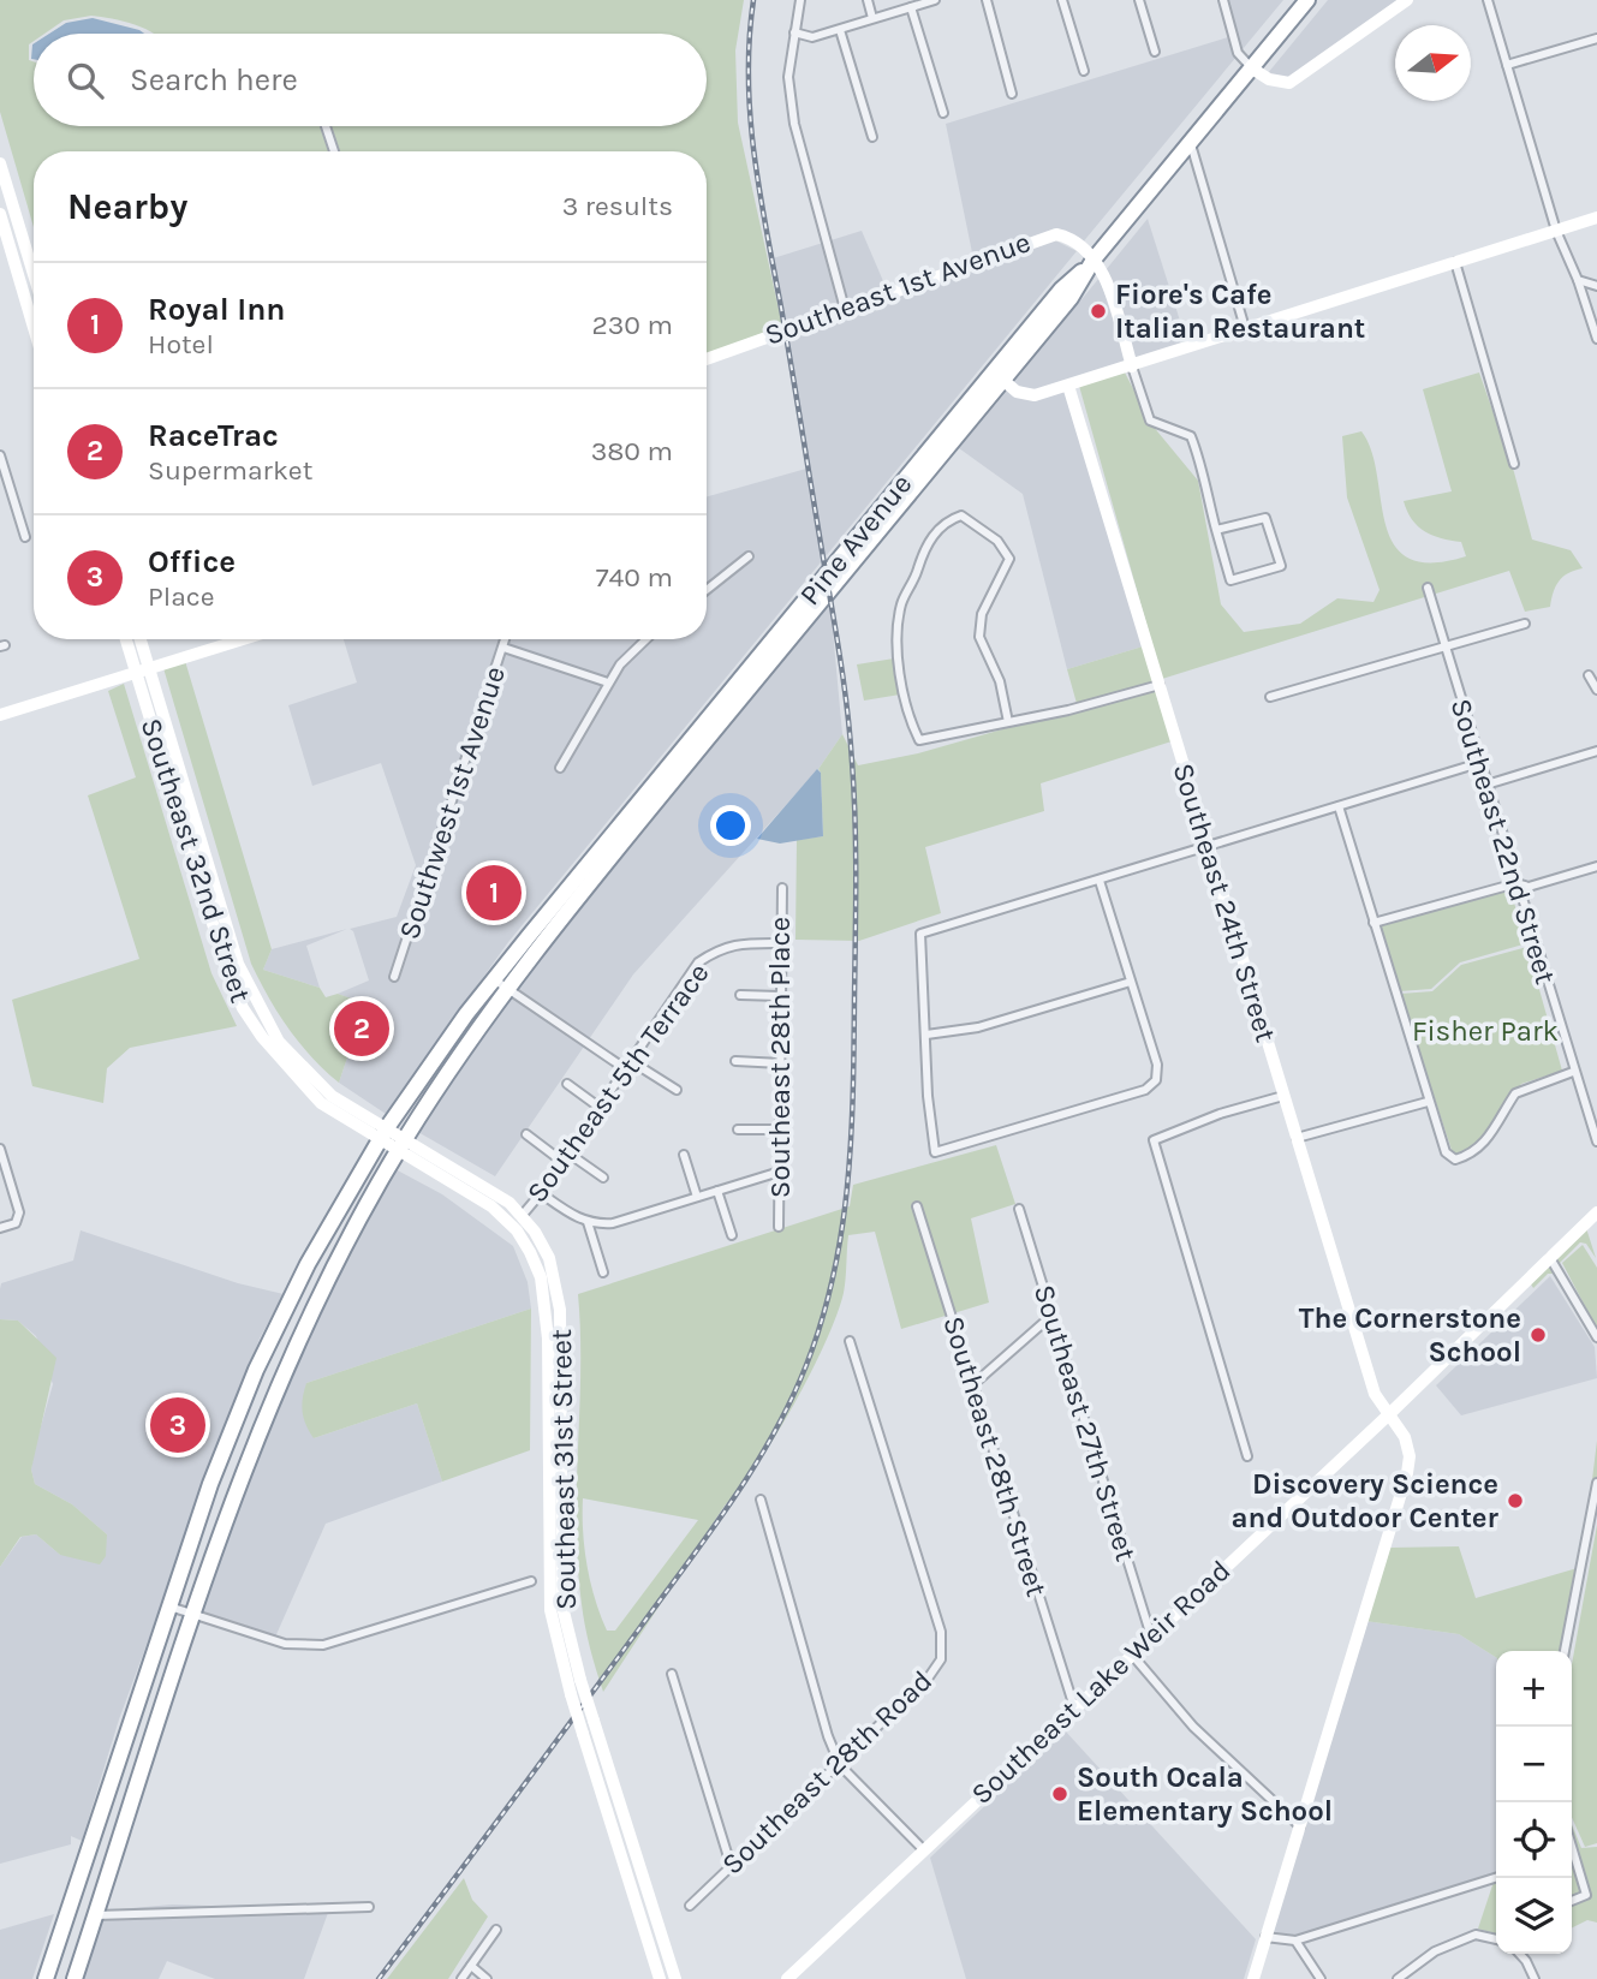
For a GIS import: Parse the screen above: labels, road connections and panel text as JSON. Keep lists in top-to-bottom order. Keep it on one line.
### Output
{"streets":{"highway":["Pine Avenue"],"main road":["Southeast 1st Avenue","Southeast 32nd Street","Southeast 24th Street","Southeast 31st Street","Southeast Lake Weir Road"],"street":["Southwest 1st Avenue","Southeast 22nd Street","Southeast 28th Place","Southeast 5th Terrace","Southeast 27th Street","Southeast 28th Street","Southeast 28th Road"]},"crossings":[["Southeast 1st Avenue","Pine Avenue"],["Southeast 32nd Street","Southeast 31st Street"],["Southeast 24th Street","Southeast Lake Weir Road"],["Southeast 28th Place","Southeast 5th Terrace"],["Southeast 5th Terrace","Southeast 31st Street"],["Southeast 27th Street","Southeast Lake Weir Road"],["Southeast 28th Street","Southeast Lake Weir Road"]],"parks":["Fisher Park"],"places":["Fiore's Cafe Italian Restaurant","The Cornerstone School","Discovery Science and Outdoor Center","South Ocala Elementary School"],"north":"right","page":{"search":"Search here","heading":["Nearby","3 results"],"list":[{"mark":"1","name":"Royal Inn","note":"Hotel","value":"230 m"},{"mark":"2","name":"RaceTrac","note":"Supermarket","value":"380 m"},{"mark":"3","name":"Office","note":"Place","value":"740 m"}],"pins":["1","2","3"],"map_buttons":["+","−"]}}
